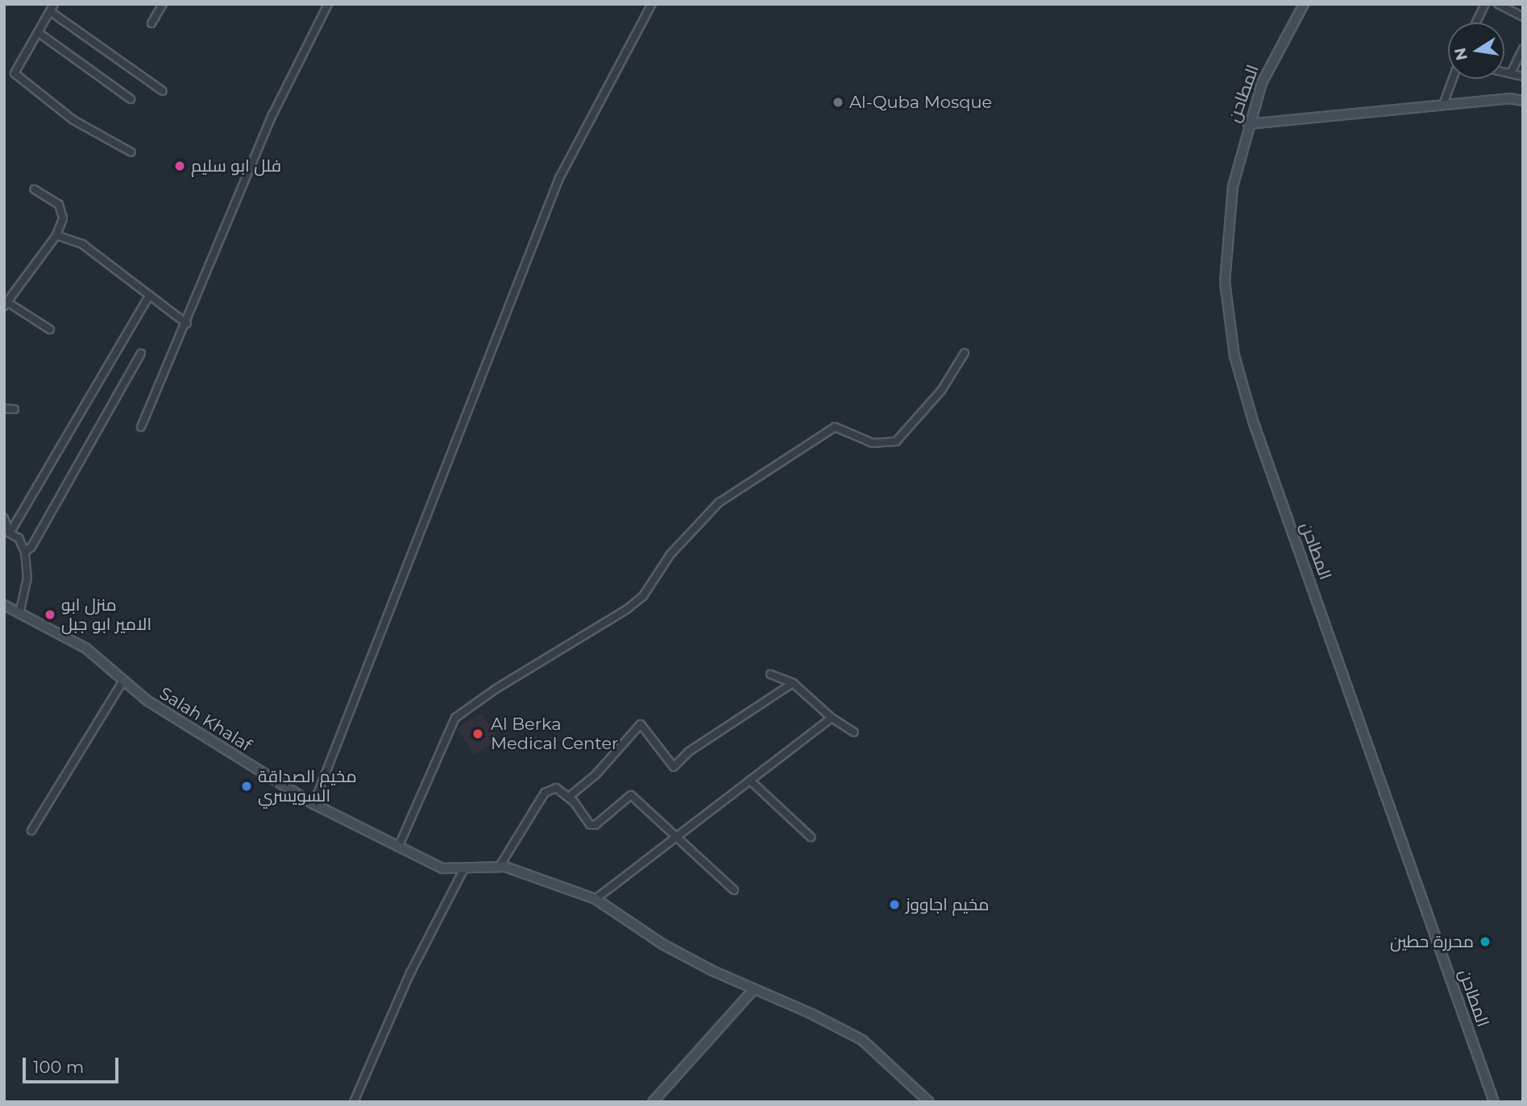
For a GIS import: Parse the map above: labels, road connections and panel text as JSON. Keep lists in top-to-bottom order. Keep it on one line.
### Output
{"streets":{"street":["المطاحن","Salah Khalaf"]},"places":["Al-Quba Mosque","فلل ابو سليم","منزل ابو الامير ابو جبل","Al Berka Medical Center","مخيم الصداقة السويسري","مخيم اجاووز","محررة حطين"],"scale_bar":"100 m","north":"left"}
